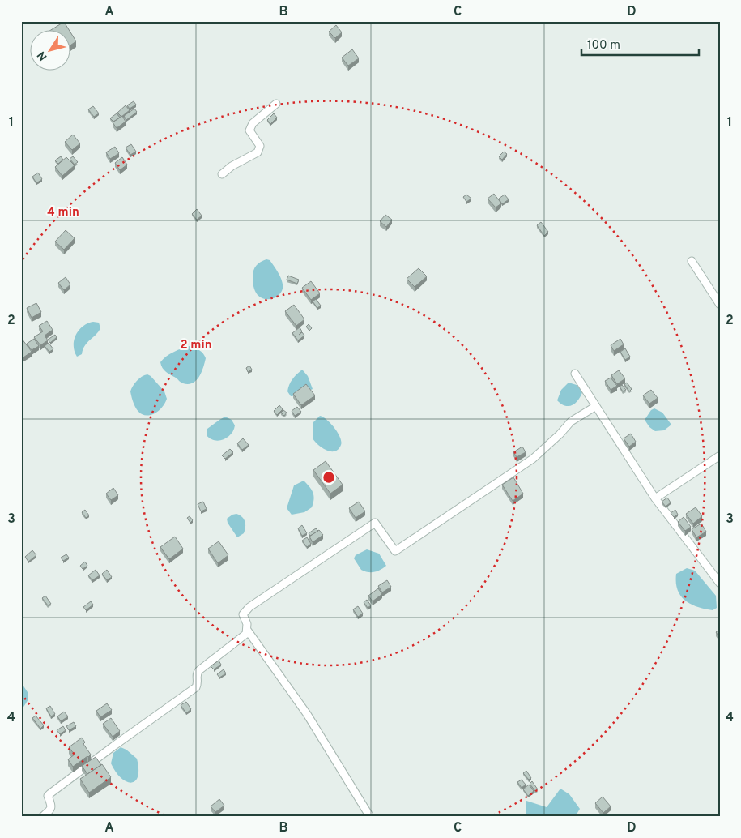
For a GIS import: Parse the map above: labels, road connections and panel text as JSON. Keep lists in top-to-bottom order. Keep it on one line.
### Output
{"scale_bar":"100 m","north":"bottom left","grid":{"columns":["A","B","C","D"],"rows":["1","2","3","4"]},"rings":["4 min","2 min"]}
